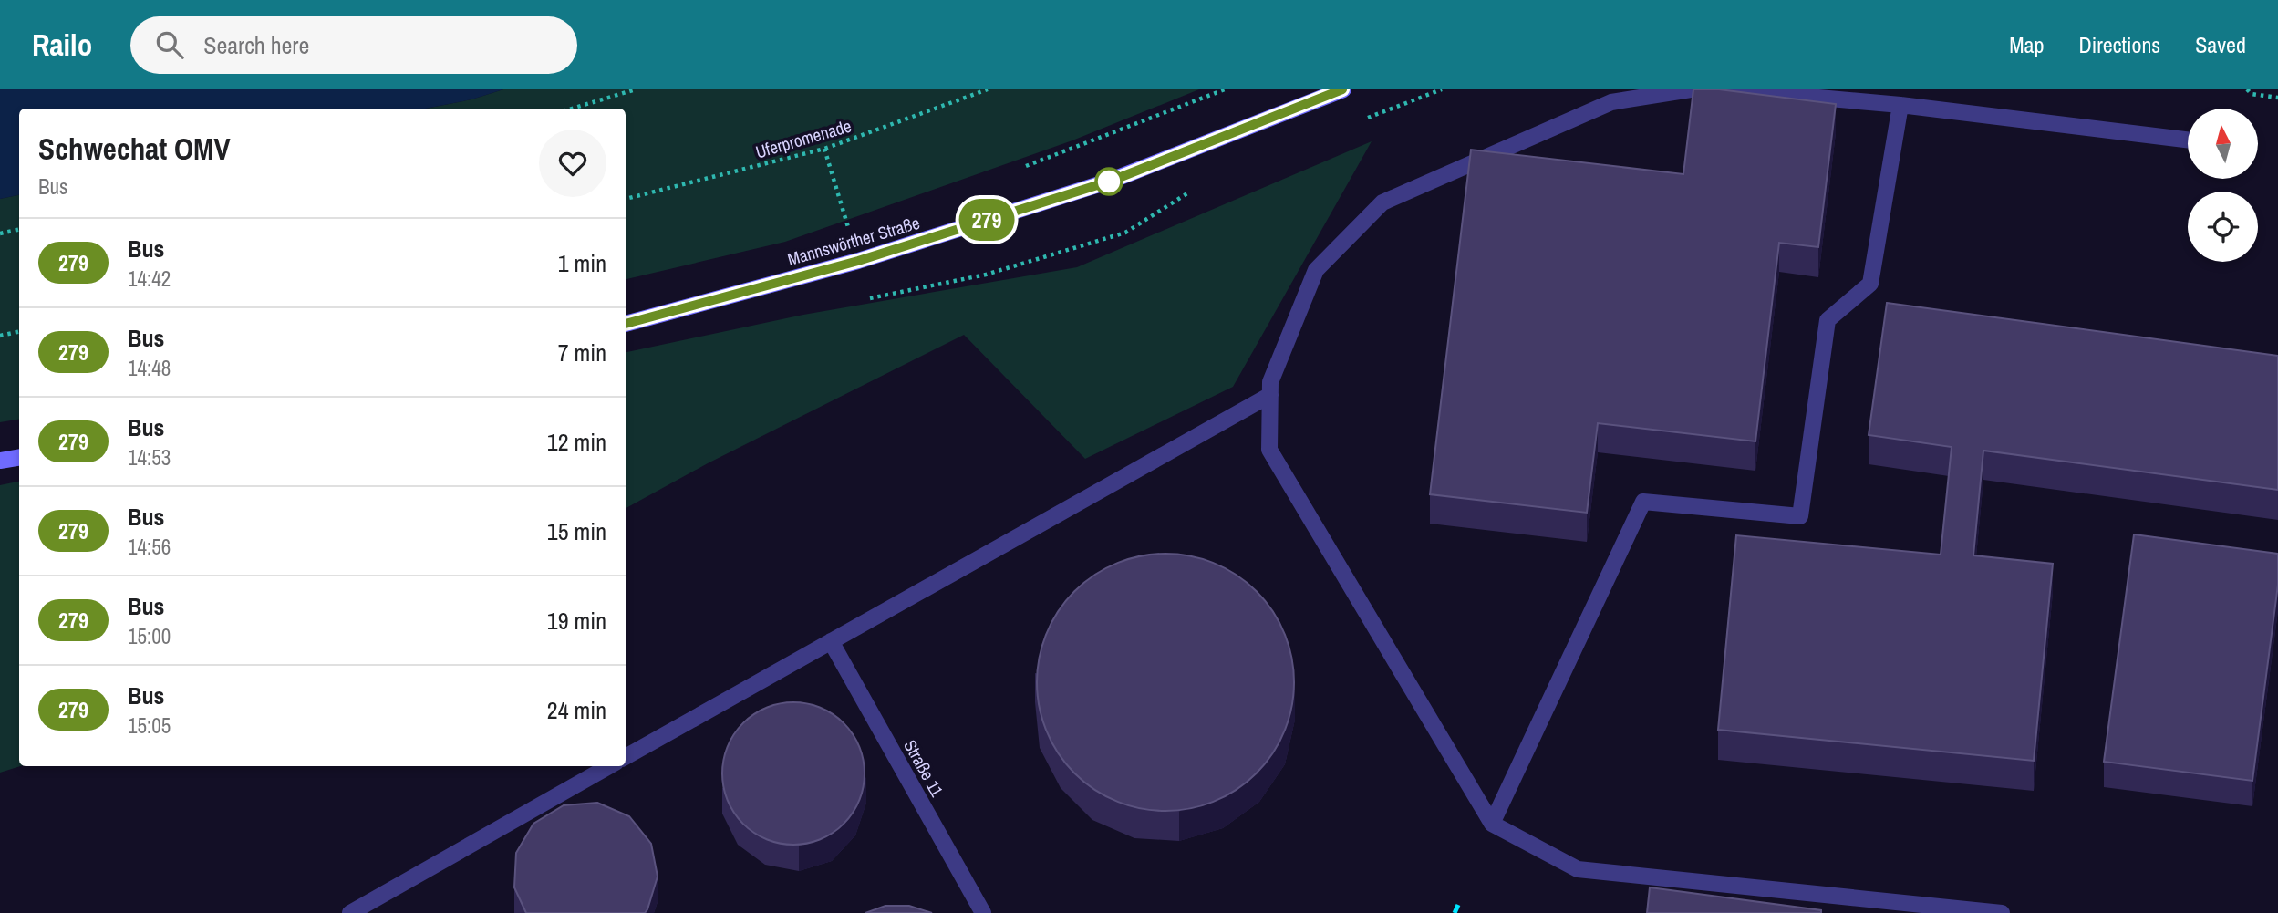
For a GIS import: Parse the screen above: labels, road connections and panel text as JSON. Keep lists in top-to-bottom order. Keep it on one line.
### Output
{"streets":{"main road":["Mannswörther Straße"],"lane":["Straße 11"],"path":["Uferpromenade"]},"lines":["bus line 279"],"north":"top","page":{"header":"Railo","search":"Search here","nav":["Map","Directions","Saved"],"on_map":"279","heading":["Schwechat OMV","Bus"],"list":[{"mark":"279","name":"Bus","note":"14:42","value":"1 min"},{"mark":"279","name":"Bus","note":"14:48","value":"7 min"},{"mark":"279","name":"Bus","note":"14:53","value":"12 min"},{"mark":"279","name":"Bus","note":"14:56","value":"15 min"},{"mark":"279","name":"Bus","note":"15:00","value":"19 min"},{"mark":"279","name":"Bus","note":"15:05","value":"24 min"}]}}
